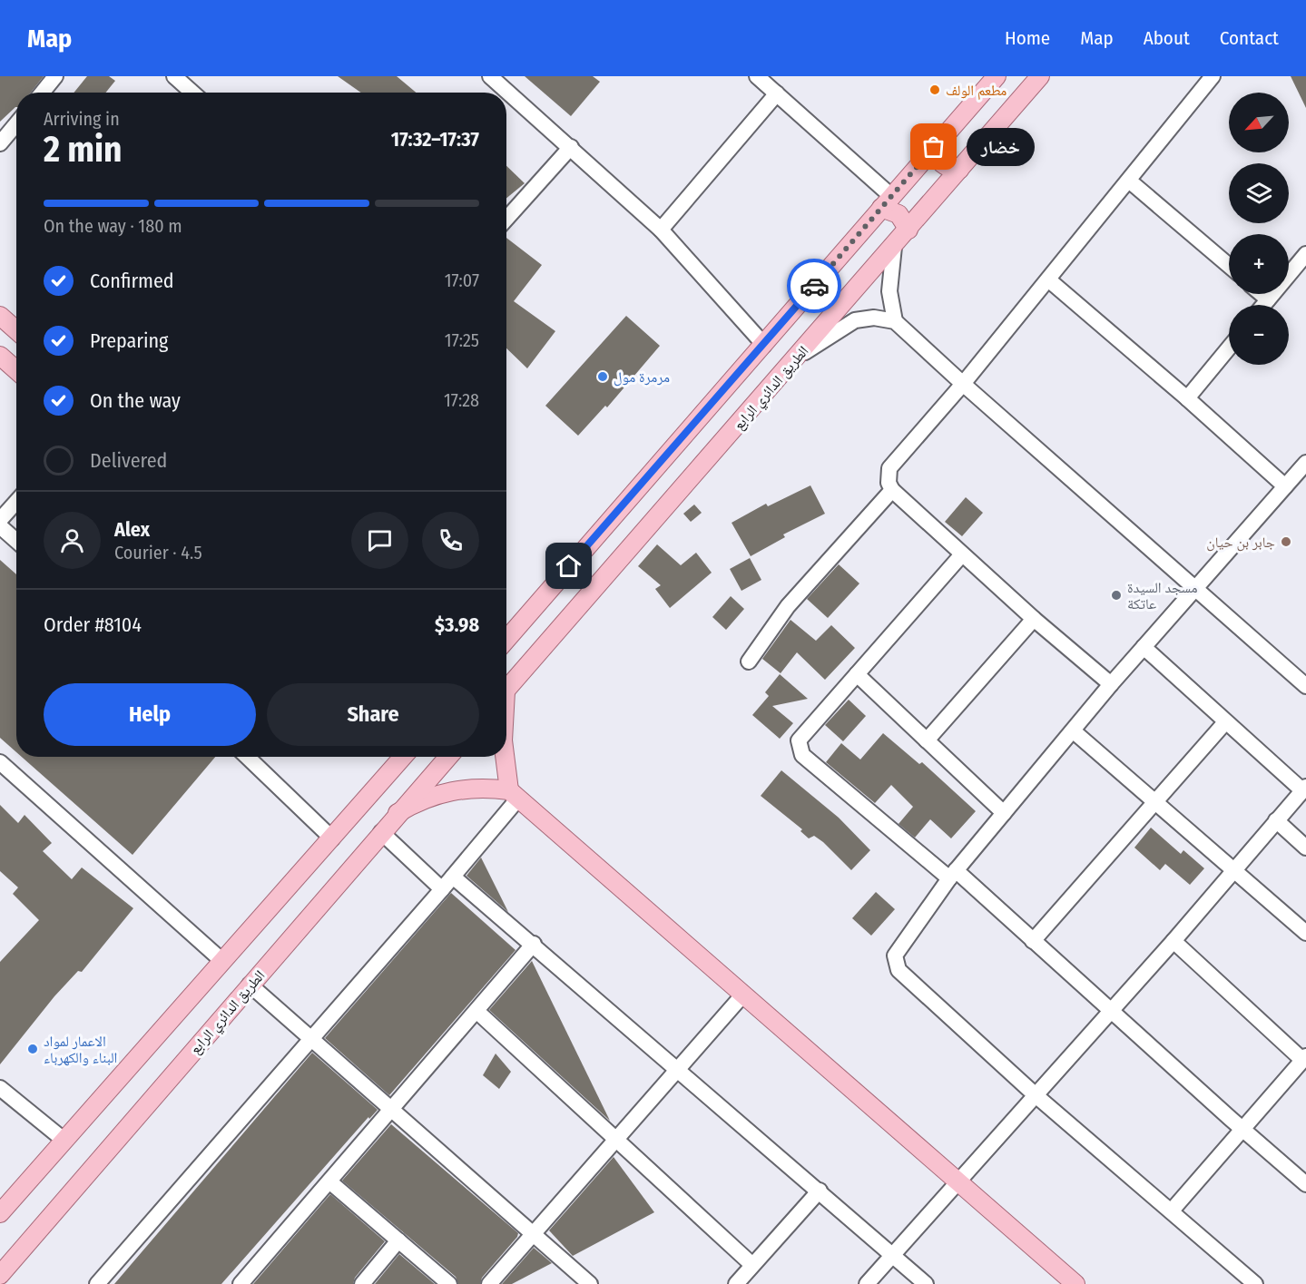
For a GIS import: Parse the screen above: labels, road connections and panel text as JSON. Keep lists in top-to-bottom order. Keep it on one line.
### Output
{"streets":{"main road":["الطريق الدائري الرابع"]},"places":["مطعم الولف","خضار","مرمرة مول","جابر بن حيان","مسجد السيدة عاتكة","الاعمار لمواد البناء والكهرباء"],"north":"bottom left","page":{"header":"Map","nav":["Home","Map","About","Contact"],"map_buttons":["+","−"],"heading":["2 min","Arriving in","17:32–17:37"],"panel":["Alex","Courier · 4.5","Order #8104","$3.98"],"bubble":"خضار","bar":"On the way · 180 m","list":[["Confirmed","17:07"],["Preparing","17:25"],["On the way","17:28"],"Delivered"],"buttons":["Help","Share"]}}
